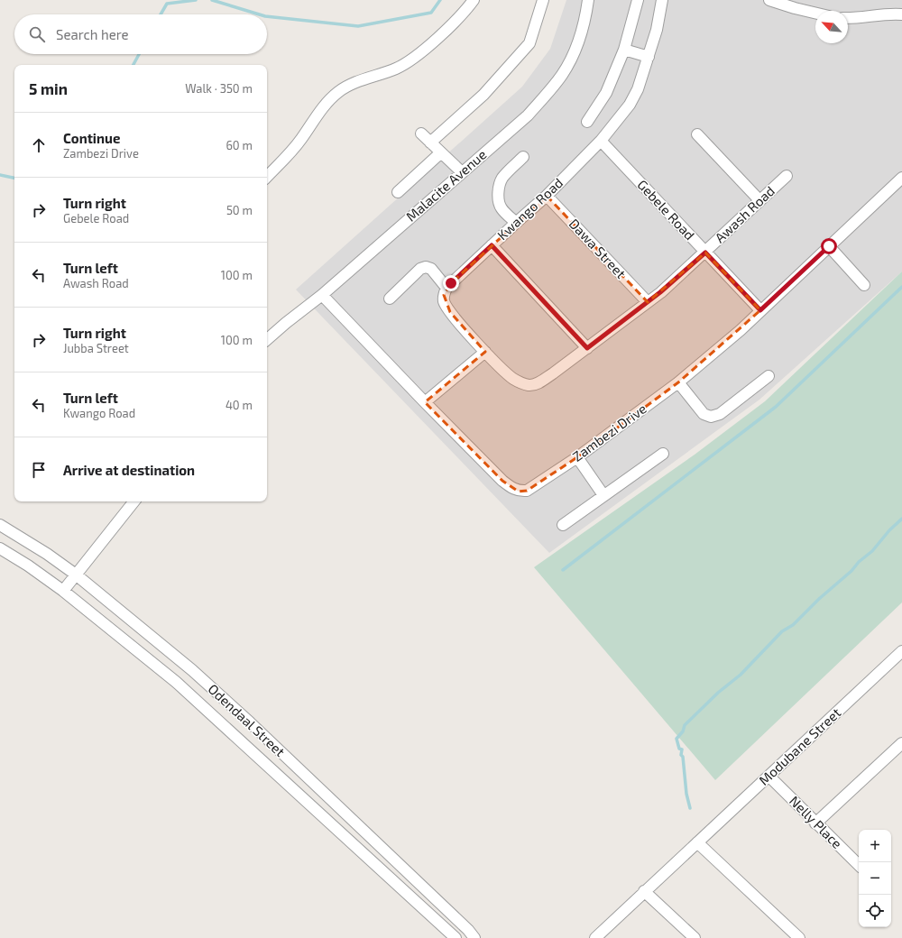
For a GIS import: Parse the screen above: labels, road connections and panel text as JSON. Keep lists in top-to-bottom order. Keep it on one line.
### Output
{"streets":{"street":["Malacite Avenue","Kwango Road","Gebele Road","Awash Road","Dawa Street","Zambezi Drive","Odendaal Street","Modubane Street","Nelly Place"]},"crossings":[["Malacite Avenue","Zambezi Drive"],["Kwango Road","Gebele Road"],["Kwango Road","Dawa Street"],["Gebele Road","Awash Road"],["Gebele Road","Zambezi Drive"],["Awash Road","Dawa Street"],["Modubane Street","Nelly Place"]],"north":"top left","page":{"search":"Search here","heading":["5 min","Walk · 350 m"],"list":[["Continue","Zambezi Drive","60 m"],["Turn right","Gebele Road","50 m"],["Turn left","Awash Road","100 m"],["Turn right","Jubba Street","100 m"],["Turn left","Kwango Road","40 m"],"Arrive at destination"],"map_buttons":["+","−"]}}
